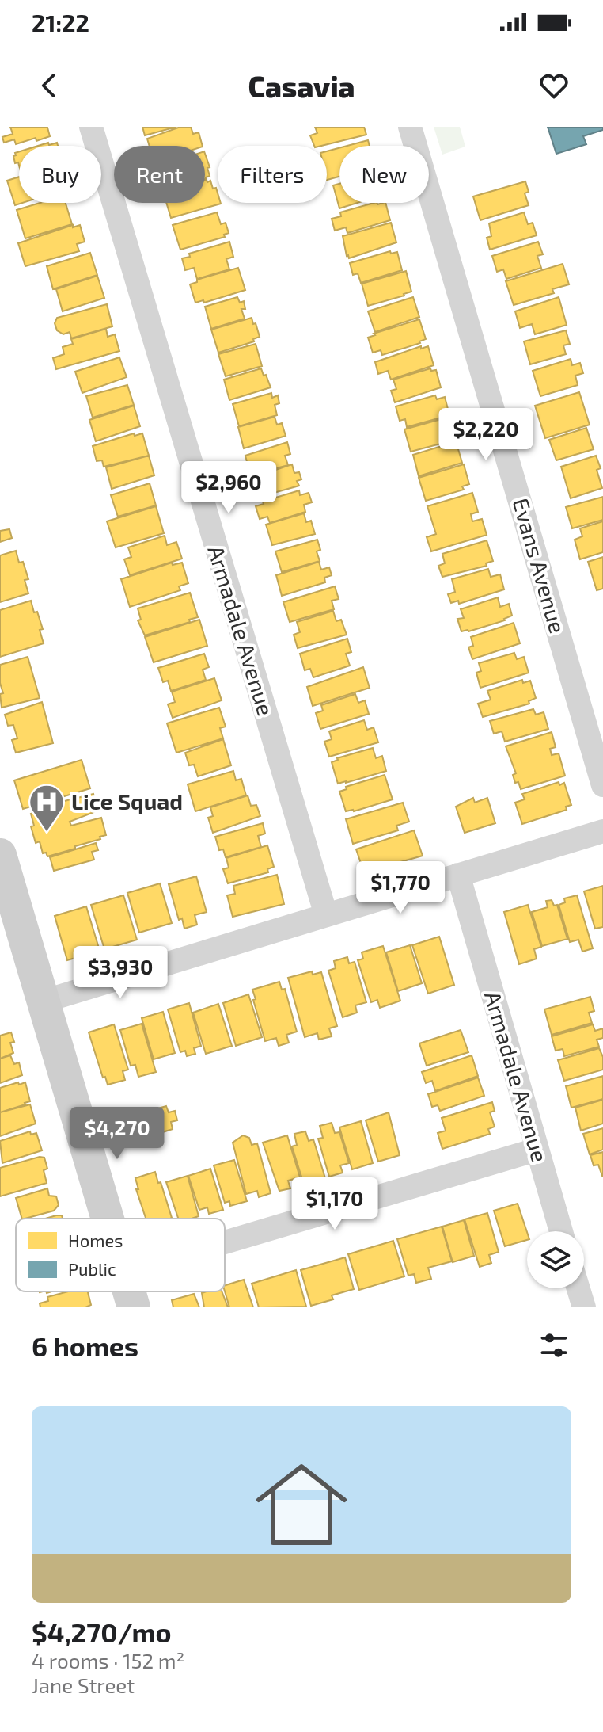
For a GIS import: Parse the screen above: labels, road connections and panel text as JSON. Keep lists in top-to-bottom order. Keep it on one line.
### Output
{"streets":{"street":["Evans Avenue","Armadale Avenue"]},"places":{"hospital":["Lice Squad"]},"legend":["Homes","Public"],"page":{"status":"21:22","header":"Casavia","chip":["Buy","Rent","Filters","New"],"price":["$2,220","$2,960","$1,770","$3,930","$4,270","$1,170"],"heading":"6 homes","list":[{"name":"$4,270/mo","note":"4 rooms · 152 m² · Jane Street"}]}}
